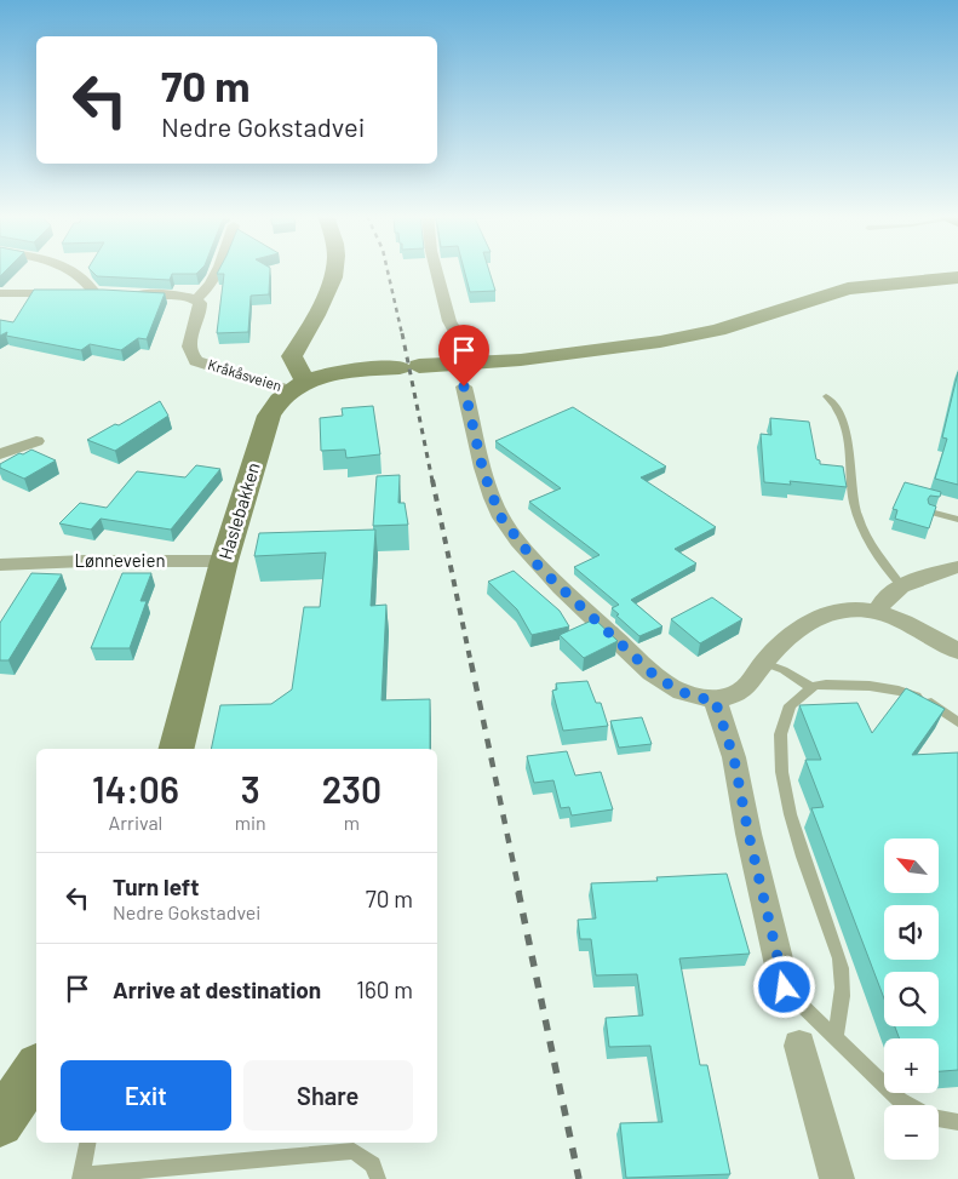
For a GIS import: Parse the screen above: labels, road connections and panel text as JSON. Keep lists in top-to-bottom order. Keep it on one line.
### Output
{"streets":{"main road":["Haslebakken"],"street":["Kråkåsveien","Lønneveien"]},"crossings":[["Kråkåsveien","Haslebakken"],["Haslebakken","Lønneveien"]],"north":"top left","page":{"turn":["70 m","Nedre Gokstadvei"],"eta":["14:06","Arrival","3","min","230","m"],"map_buttons":["+","−"],"list":[{"name":"Turn left","note":"Nedre Gokstadvei","value":"70 m"},{"name":"Arrive at destination","value":"160 m"}],"buttons":["Exit","Share"]}}
